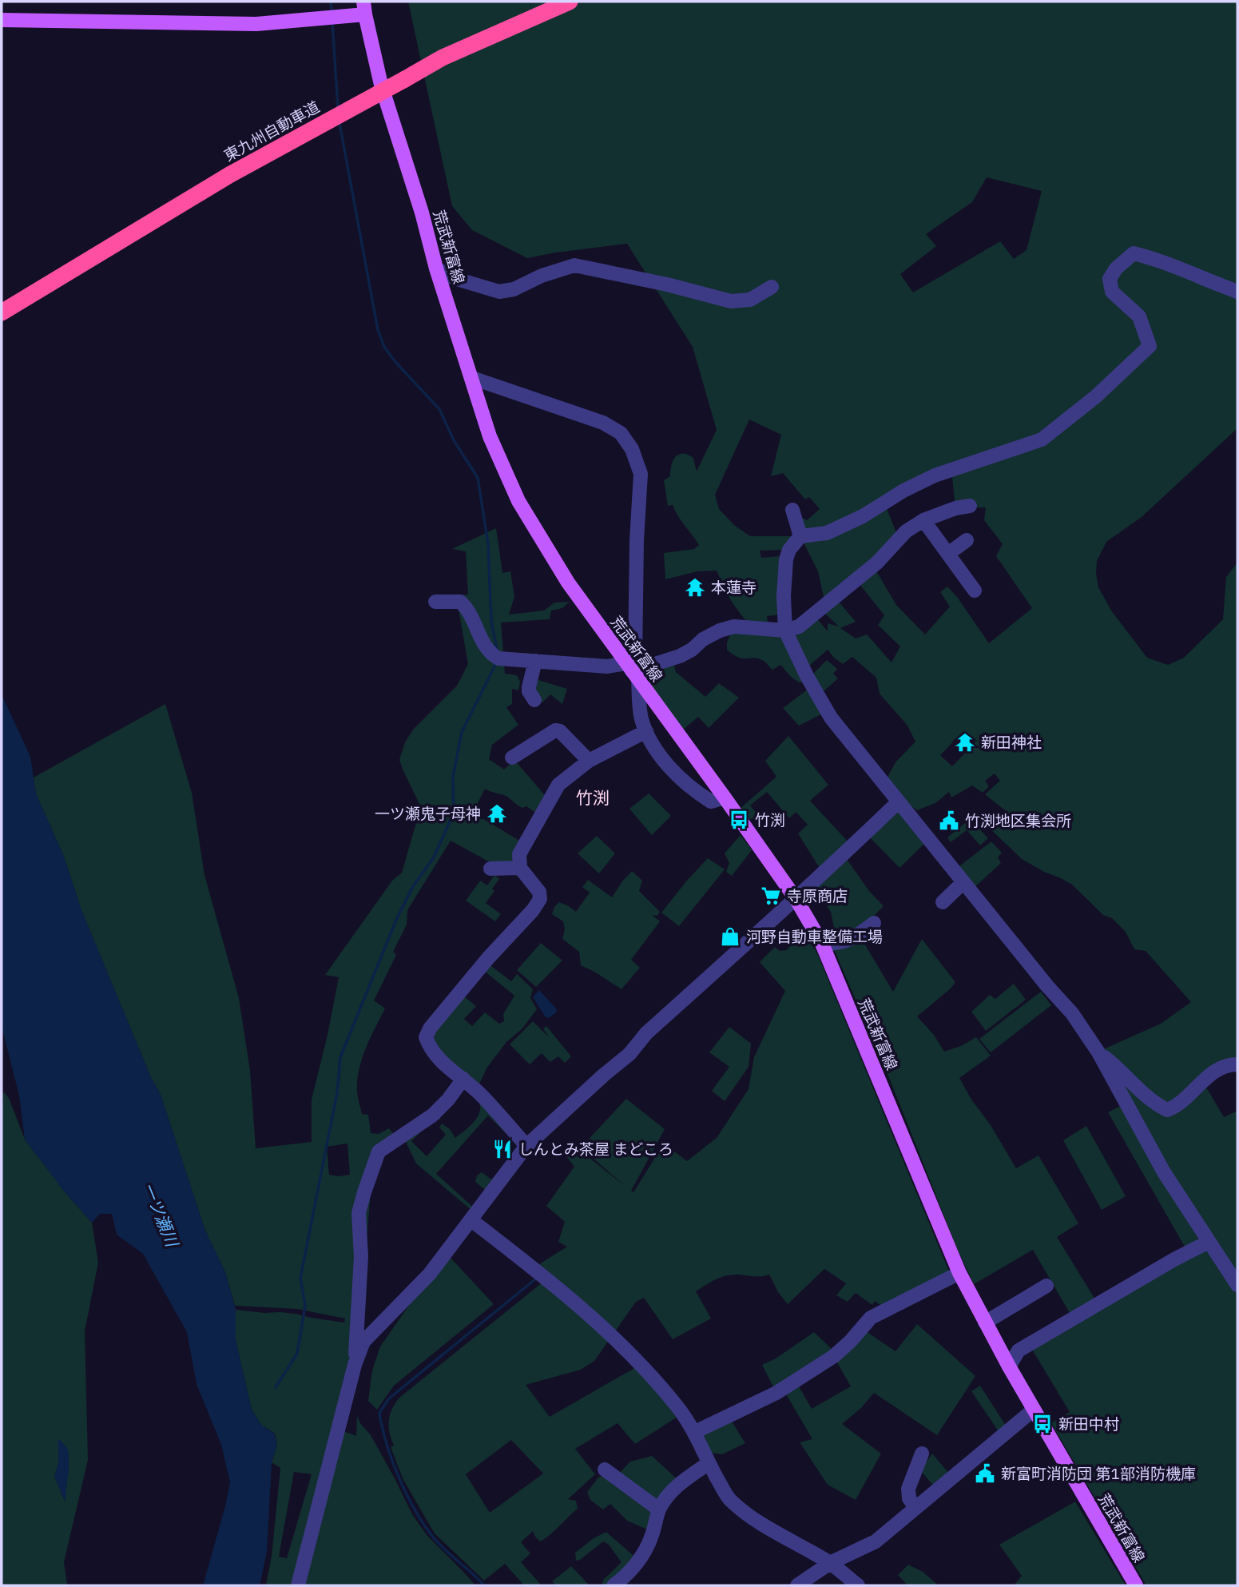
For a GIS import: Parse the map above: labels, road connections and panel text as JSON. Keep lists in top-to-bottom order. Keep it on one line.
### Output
{"streets":{"highway":["東九州自動車道"],"main road":["荒武新富線"]},"districts":["竹渕"],"water":["一ツ瀬川"],"places":{"temple":["本蓮寺","新田神社","一ツ瀬鬼子母神"],"bus stop":["竹渕","新田中村"],"public building":["竹渕地区集会所","新富町消防団 第1部消防機庫"],"supermarket":["寺原商店"],"shop":["河野自動車整備工場"],"restaurant":["しんとみ茶屋 まどころ"]}}
